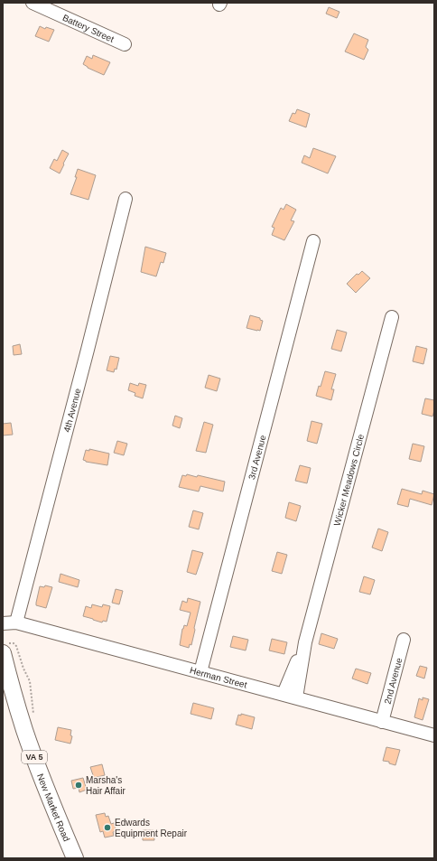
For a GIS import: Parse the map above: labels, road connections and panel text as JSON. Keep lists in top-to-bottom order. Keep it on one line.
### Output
{"streets":{"main road":["VA 5","New Market Road"],"street":["Battery Street","4th Avenue","3rd Avenue","Wicker Meadows Circle","Herman Street","2nd Avenue"]},"crossings":[["4th Avenue","Herman Street"],["3rd Avenue","Herman Street"],["Wicker Meadows Circle","Herman Street"],["Herman Street","2nd Avenue"]],"places":["Marsha's Hair Affair","Edwards Equipment Repair"]}
